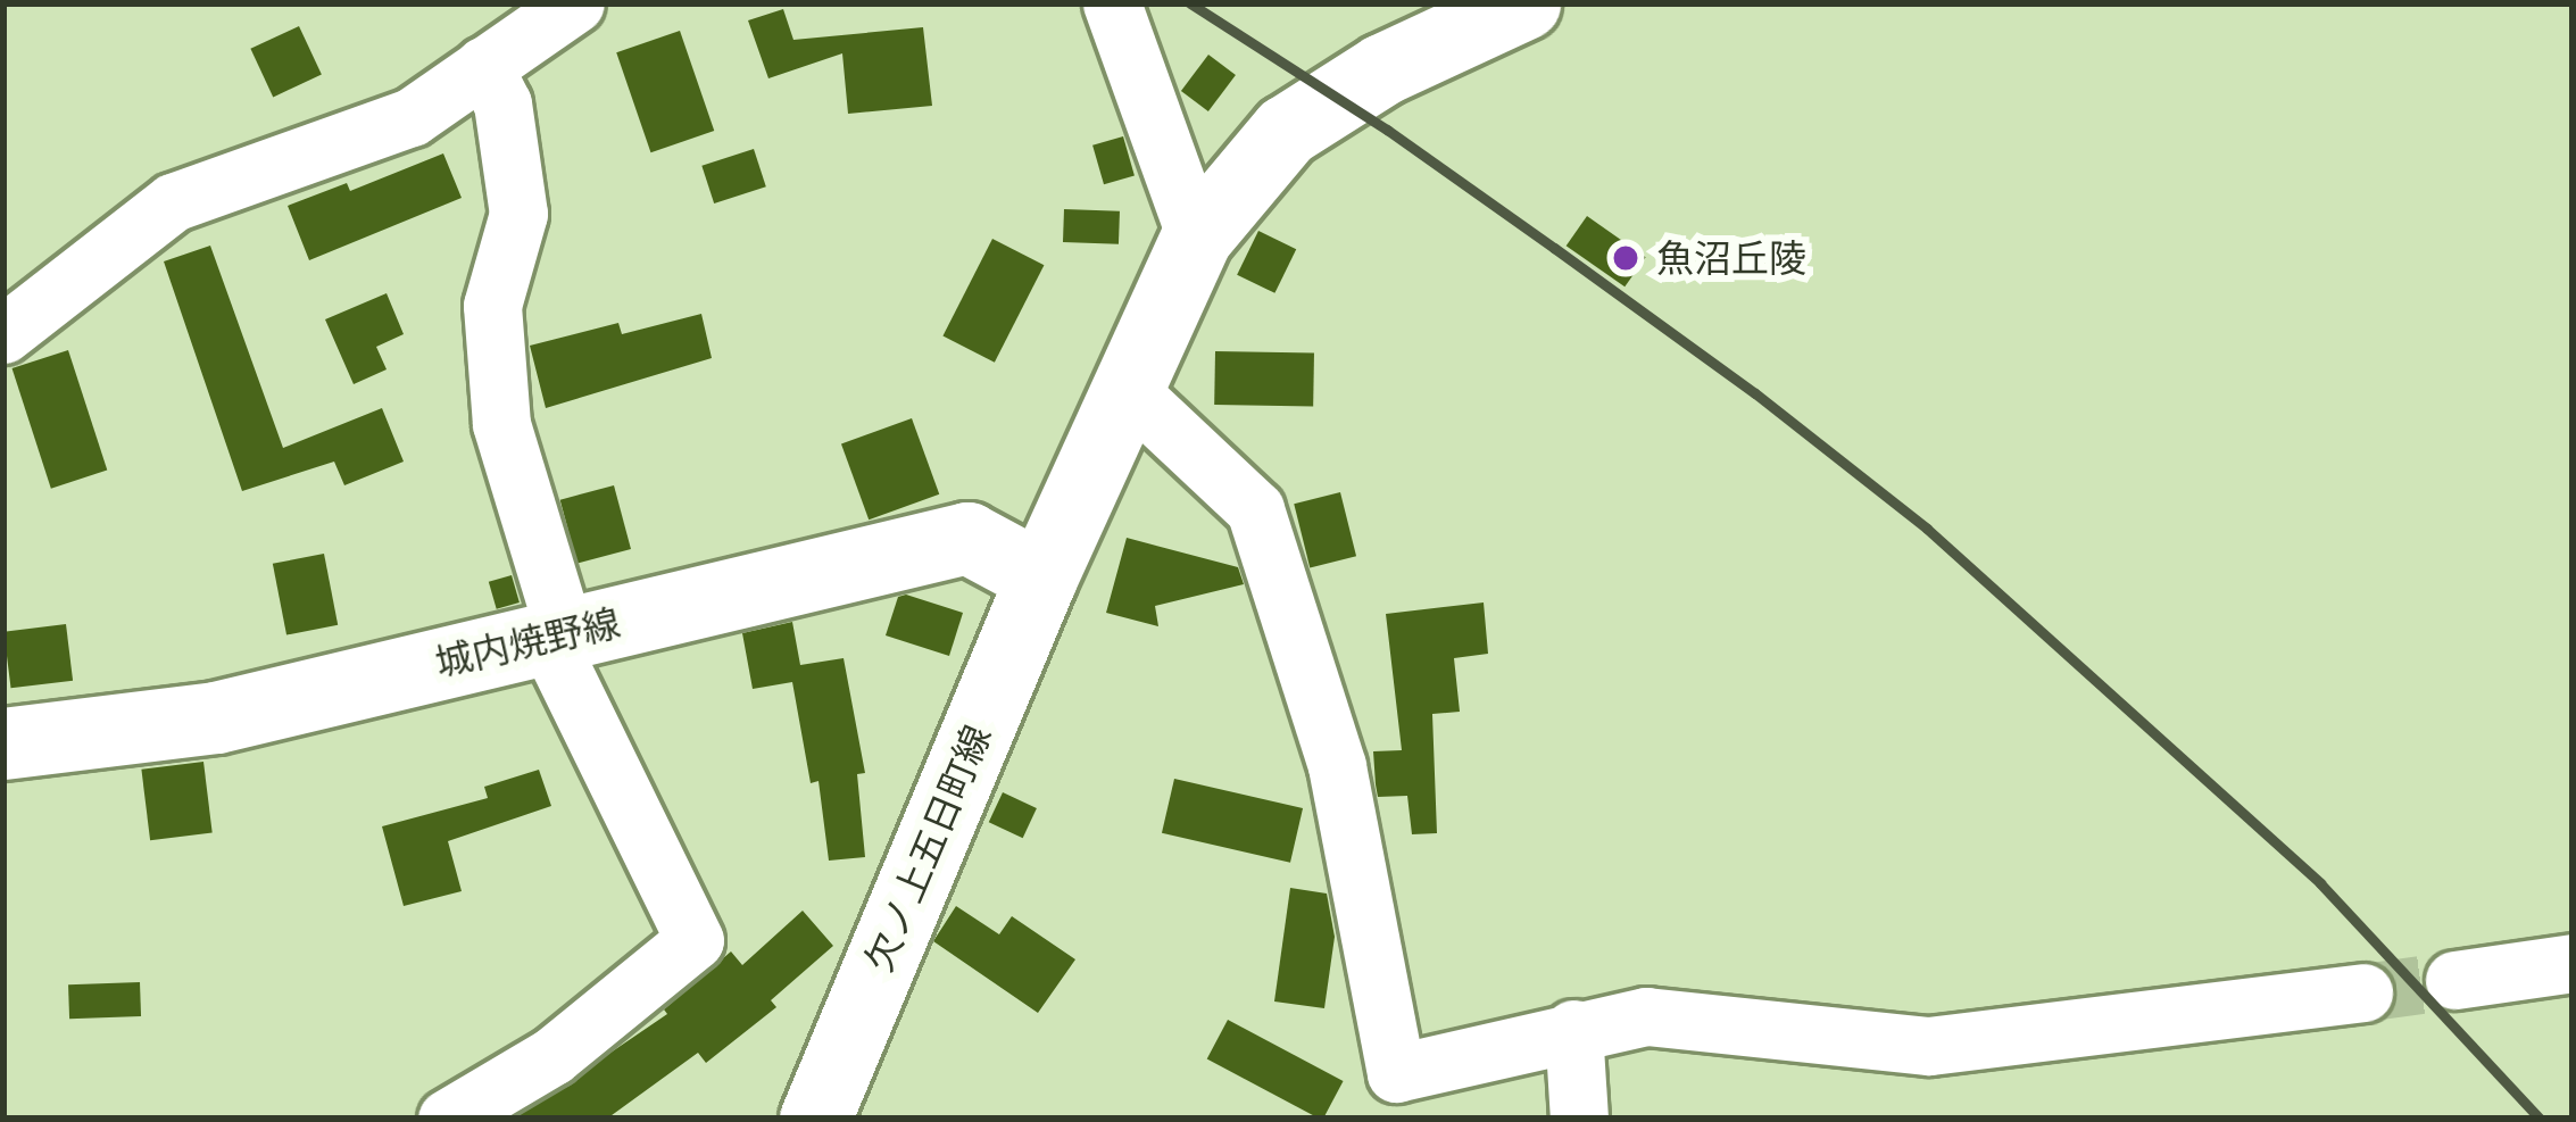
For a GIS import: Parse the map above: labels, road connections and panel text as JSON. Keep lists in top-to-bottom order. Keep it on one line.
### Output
{"streets":{"main road":["城内焼野線","欠ノ上五日町線"]},"crossings":[["城内焼野線","欠ノ上五日町線"]],"places":["魚沼丘陵"]}
